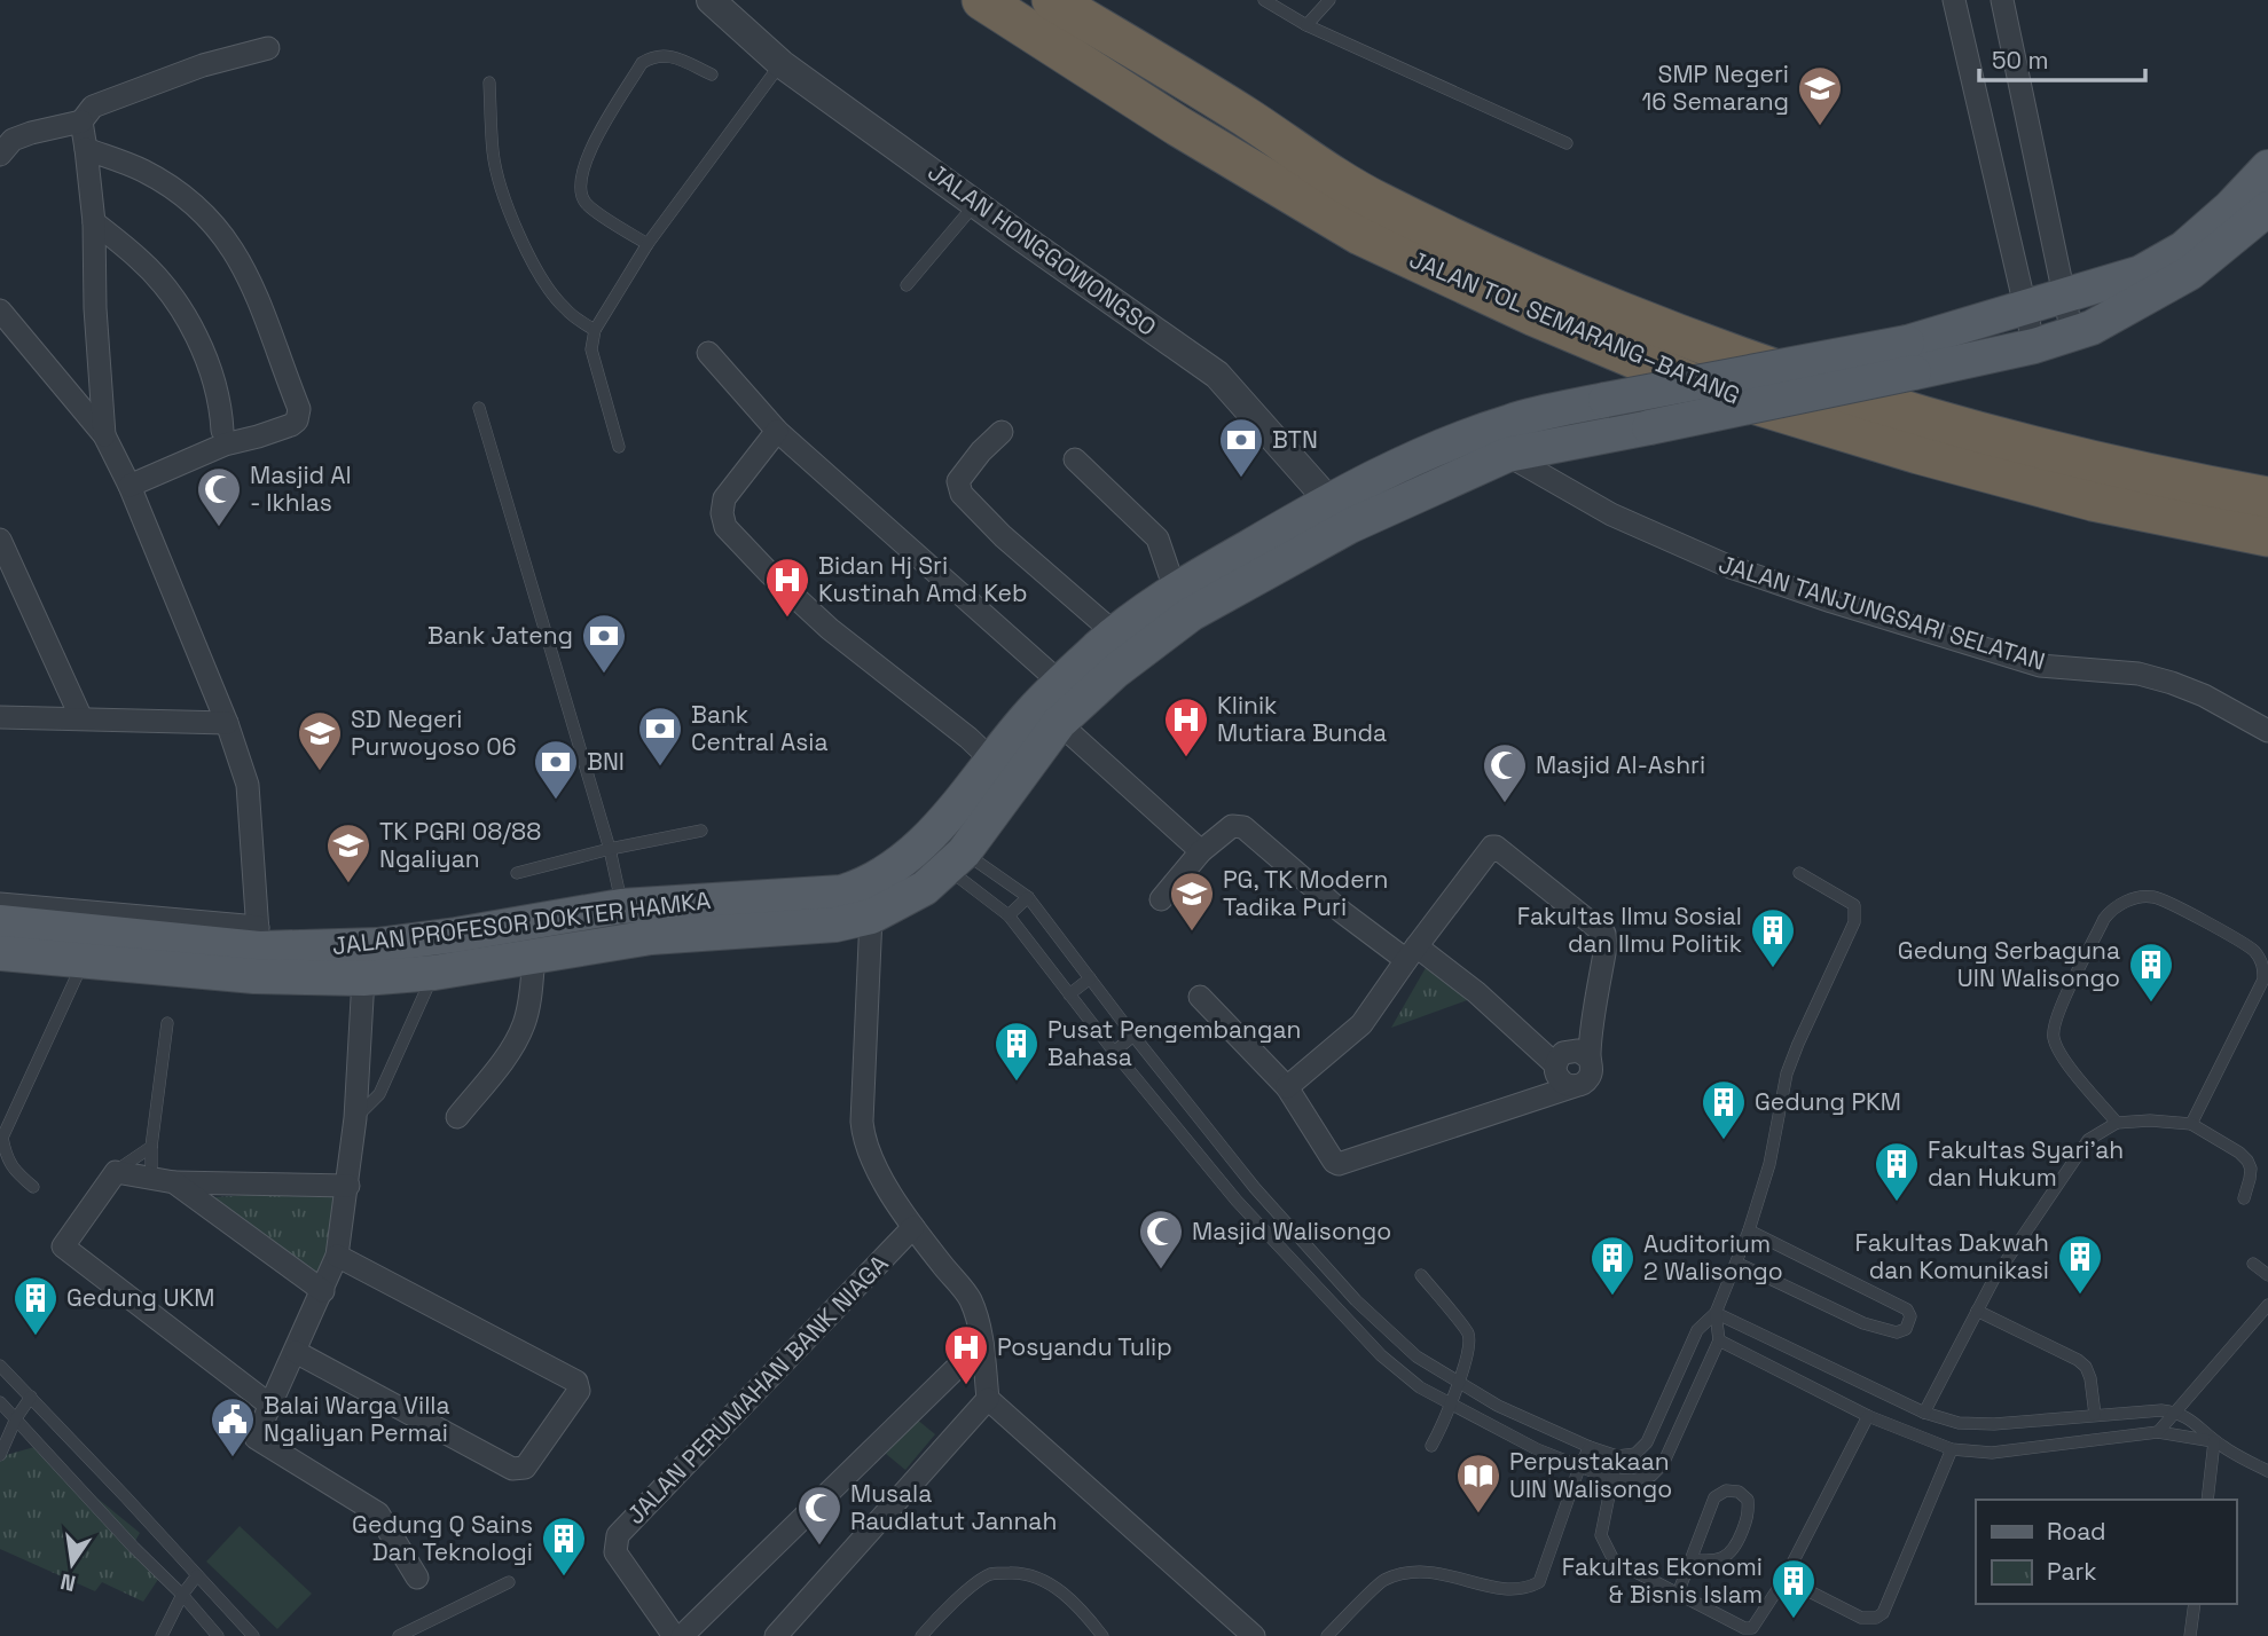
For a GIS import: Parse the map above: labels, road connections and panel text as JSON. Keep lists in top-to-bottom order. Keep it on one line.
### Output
{"streets":{"highway":["JALAN TOL SEMARANG–BATANG"],"main road":["JALAN PROFESOR DOKTER HAMKA"],"street":["JALAN HONGGOWONGSO","JALAN TANJUNGSARI SELATAN","JALAN PERUMAHAN BANK NIAGA"]},"crossings":[["JALAN HONGGOWONGSO","JALAN PROFESOR DOKTER HAMKA"],["JALAN TANJUNGSARI SELATAN","JALAN PROFESOR DOKTER HAMKA"]],"places":{"school or university":["SMP Negeri 16 Semarang","SD Negeri Purwoyoso 06","TK PGRI 08/88 Ngaliyan","PG, TK Modern Tadika Puri"],"bank":["BTN","Bank Jateng","Bank Central Asia","BNI"],"mosque":["Masjid Al - Ikhlas","Masjid Al-Ashri","Masjid Walisongo","Musala Raudlatut Jannah"],"hospital":["Bidan Hj Sri Kustinah Amd Keb","Klinik Mutiara Bunda","Posyandu Tulip"],"building":["Fakultas Ilmu Sosial dan Ilmu Politik","Gedung Serbaguna UIN Walisongo","Pusat Pengembangan Bahasa","Gedung PKM","Fakultas Syari'ah dan Hukum","Fakultas Dakwah dan Komunikasi","Auditorium 2 Walisongo","Gedung UKM","Gedung Q Sains Dan Teknologi","Fakultas Ekonomi & Bisnis Islam"],"public building":["Balai Warga Villa Ngaliyan Permai"],"library":["Perpustakaan UIN Walisongo"]},"legend":["Road","Park"],"scale_bar":"50 m","north":"bottom"}
